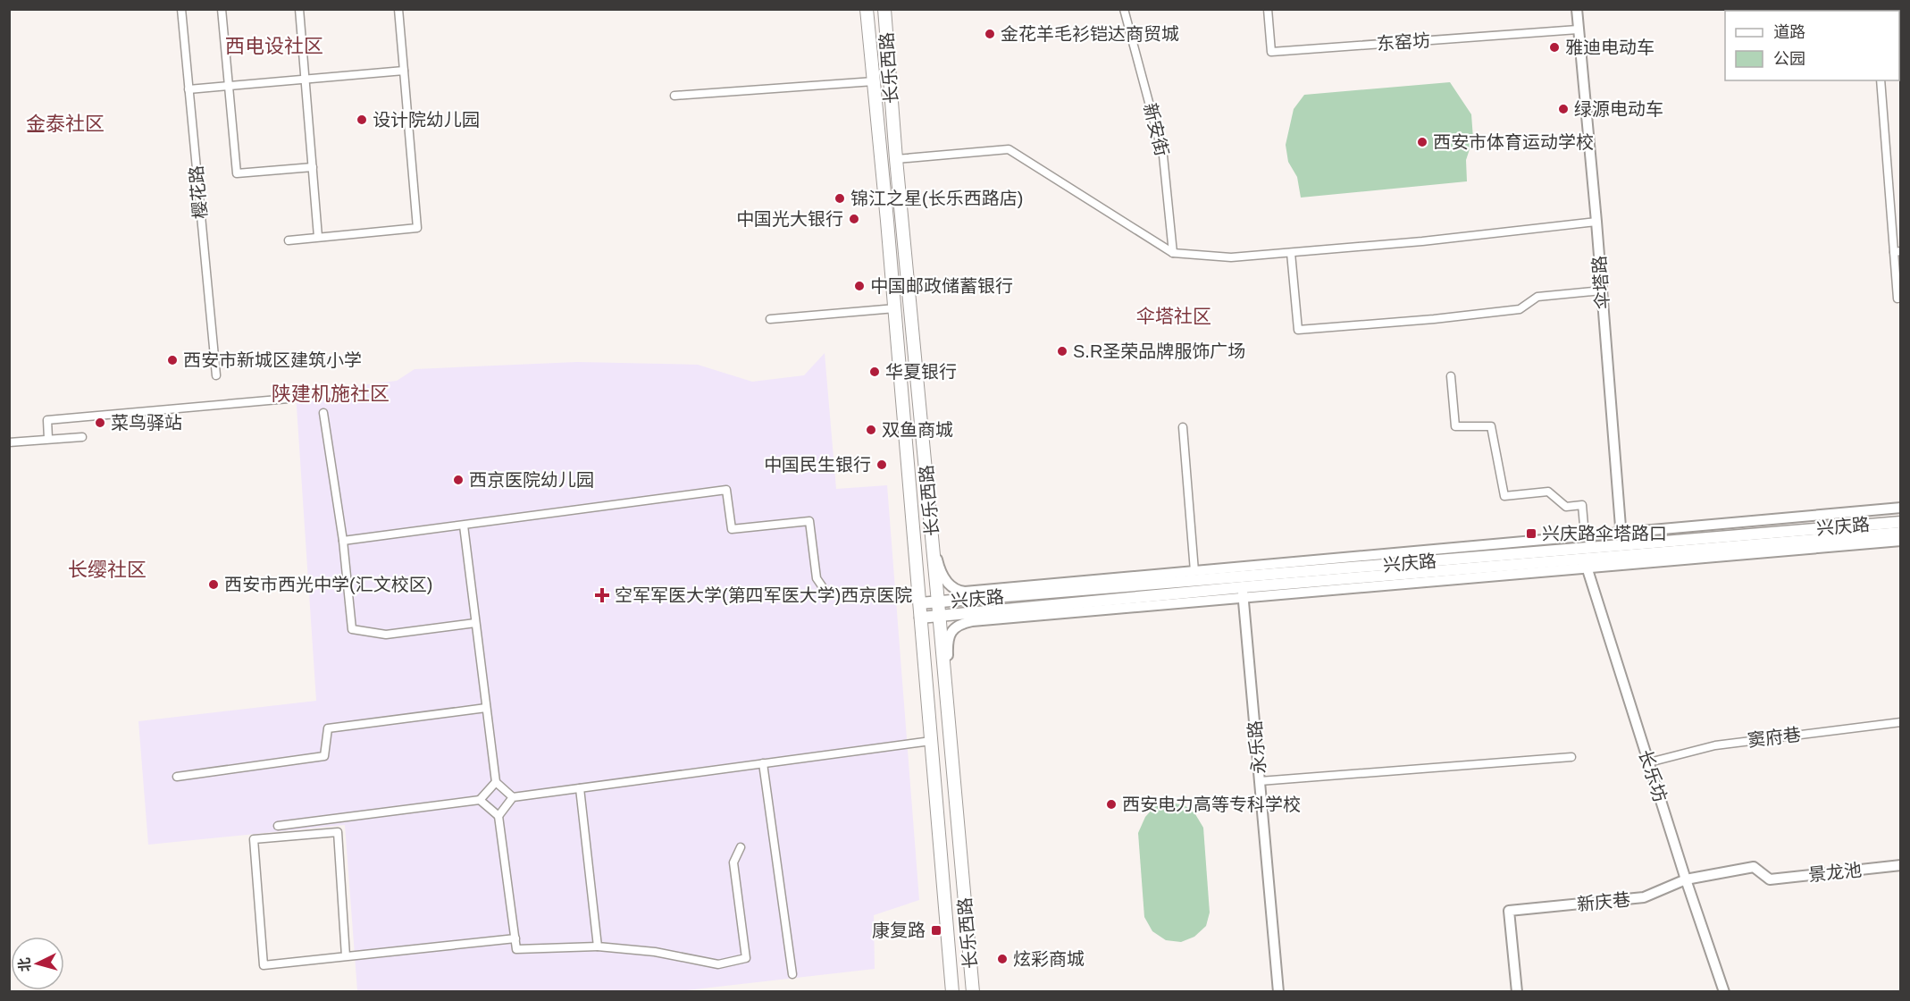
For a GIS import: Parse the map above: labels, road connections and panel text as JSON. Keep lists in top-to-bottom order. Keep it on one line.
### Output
{"streets":{"main road":["长乐西路","兴庆路"],"street":["东窑坊","新安街","樱花路","伞塔路","窦府巷","永乐路","长乐坊","景龙池","新庆巷"]},"crossings":[["东窑坊","伞塔路"],["长乐西路","兴庆路"],["伞塔路","兴庆路"],["兴庆路","永乐路"],["兴庆路","长乐坊"],["窦府巷","长乐坊"],["长乐坊","新庆巷"],["景龙池","新庆巷"]],"districts":["西电设社区","金泰社区","伞塔社区","陕建机施社区","长缨社区"],"places":{"other":["金花羊毛衫铠达商贸城","雅迪电动车","绿源电动车","设计院幼儿园","西安市体育运动学校","锦江之星(长乐西路店)","中国光大银行","中国邮政储蓄银行","S.R圣荣品牌服饰广场","西安市新城区建筑小学","华夏银行","菜鸟驿站","双鱼商城","中国民生银行","西京医院幼儿园","西安市西光中学(汇文校区)","西安电力高等专科学校","炫彩商城"],"transit":["兴庆路伞塔路口","康复路"],"health":["空军军医大学(第四军医大学)西京医院"]},"legend":["道路","公园"],"north":"left"}
